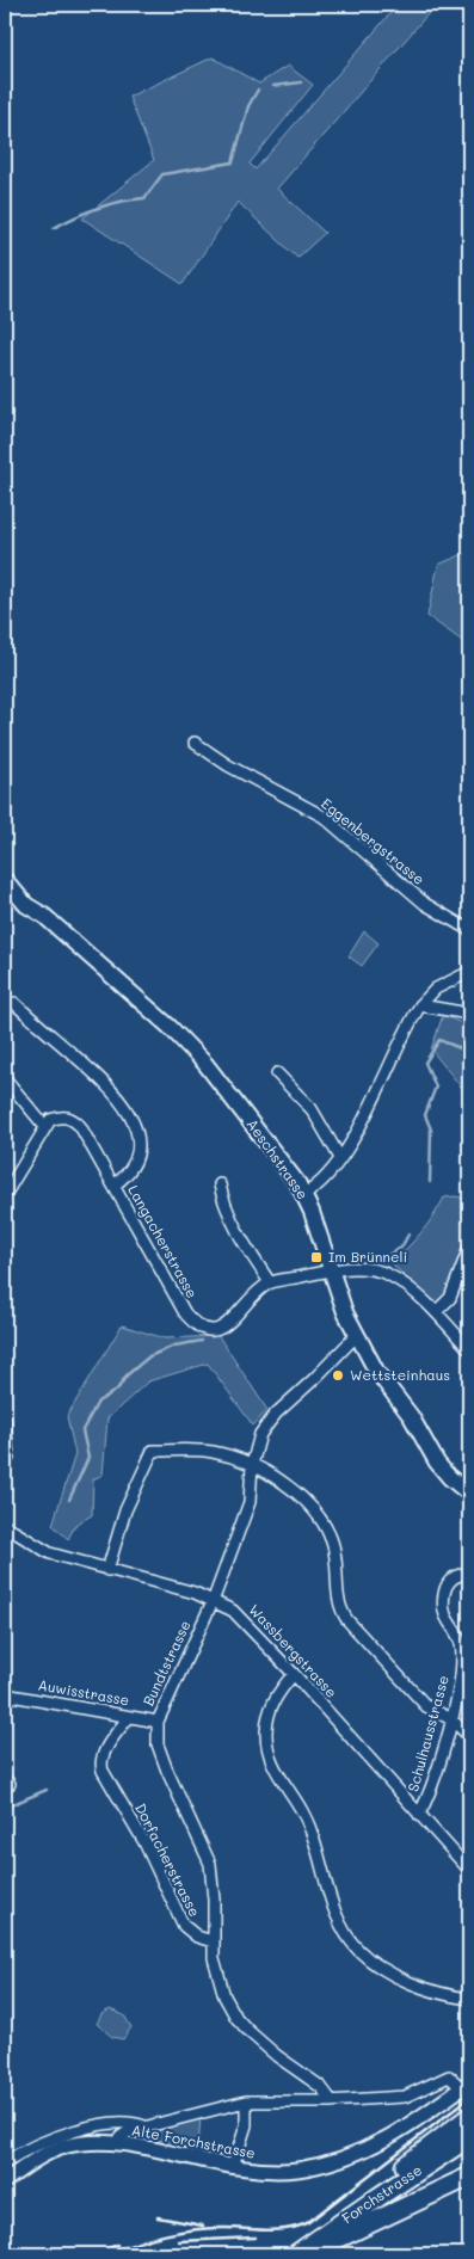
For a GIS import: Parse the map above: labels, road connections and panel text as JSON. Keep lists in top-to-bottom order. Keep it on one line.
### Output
{"streets":{"highway":["Forchstrasse"],"main road":["Aeschstrasse"],"street":["Eggenbergstrasse","Langacherstrasse","Wassbergstrasse","Bundtstrasse","Auwisstrasse","Schulhausstrasse","Dorfacherstrasse","Alte Forchstrasse"]},"crossings":[["Aeschstrasse","Bundtstrasse"],["Wassbergstrasse","Bundtstrasse"],["Wassbergstrasse","Schulhausstrasse"],["Bundtstrasse","Auwisstrasse"],["Bundtstrasse","Dorfacherstrasse"],["Auwisstrasse","Dorfacherstrasse"]],"places":{"transit":["Im Brünneli"],"other":["Wettsteinhaus"]}}
